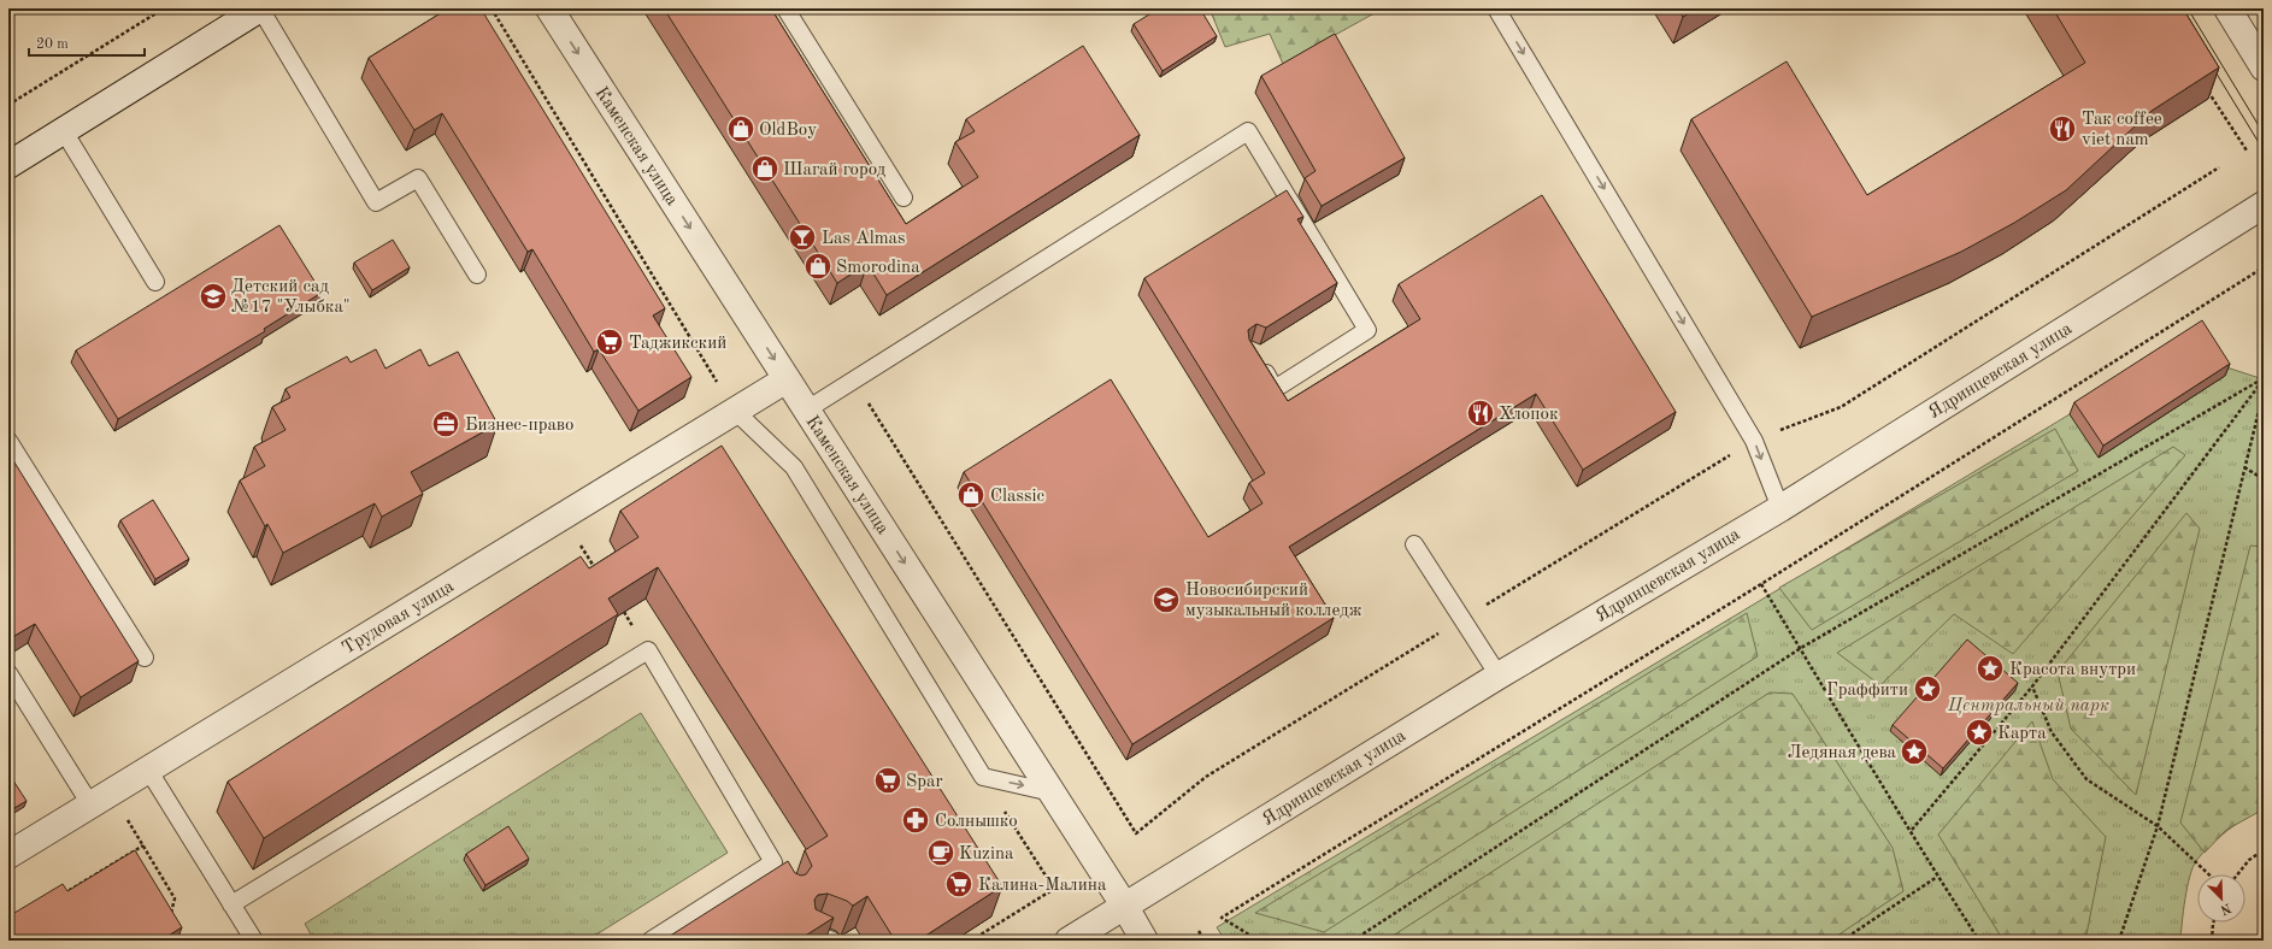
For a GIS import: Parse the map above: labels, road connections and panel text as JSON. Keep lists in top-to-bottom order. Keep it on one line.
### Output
{"streets":{"street":["Каменская улица","Ядринцевская улица","Трудовая улица"]},"crossings":[["Каменская улица","Ядринцевская улица"],["Каменская улица","Трудовая улица"]],"one_way":["Каменская улица"],"parks":["Центральный парк"],"places":{"shop":["OldBoy","Шагай город","Smorodina","Classic"],"restaurant":["Так coffee viet nam","Хлопок"],"bar":["Las Almas"],"school or university":["Детский сад №17 \"Улыбка\"","Новосибирский музыкальный колледж"],"supermarket":["Таджикский","Spar","Калина-Малина"],"office":["Бизнес-право"],"place":["Красота внутри","Граффити","Карта","Ледяная дева"],"pharmacy":["Солнышко"],"cafe":["Kuzina"]},"scale_bar":"20 m","north":"bottom right"}
